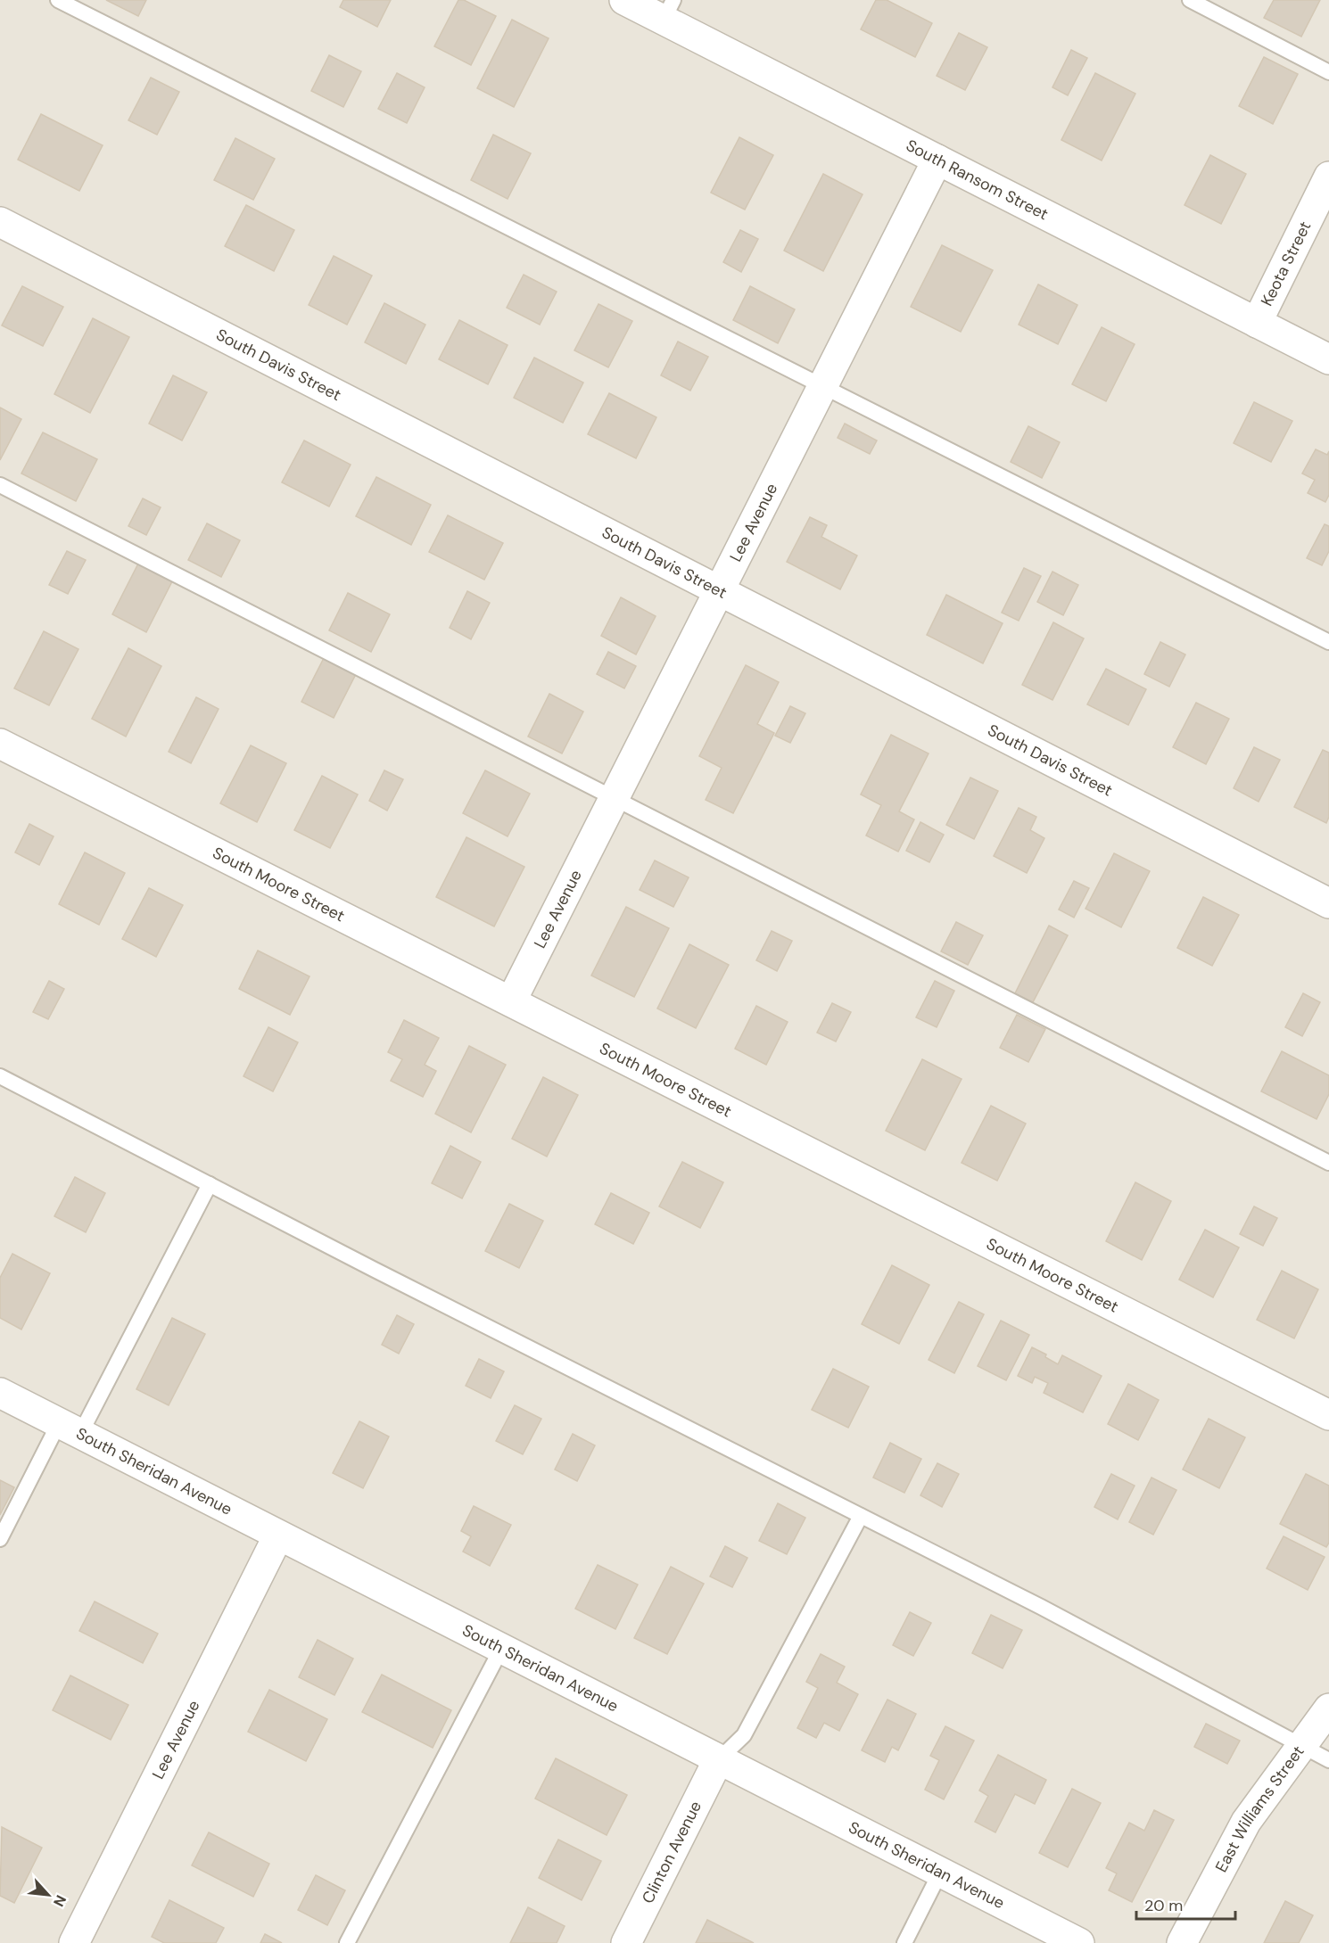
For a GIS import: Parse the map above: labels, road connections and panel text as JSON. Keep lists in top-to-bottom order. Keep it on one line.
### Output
{"streets":{"street":["South Ransom Street","Keota Street","South Davis Street","Lee Avenue","South Moore Street","South Sheridan Avenue","East Williams Street","Clinton Avenue"]},"crossings":[["South Ransom Street","Keota Street"],["South Ransom Street","Lee Avenue"],["South Davis Street","Lee Avenue"],["Lee Avenue","South Moore Street"],["Lee Avenue","South Sheridan Avenue"],["South Sheridan Avenue","Clinton Avenue"]],"scale_bar":"20 m","north":"bottom right"}
